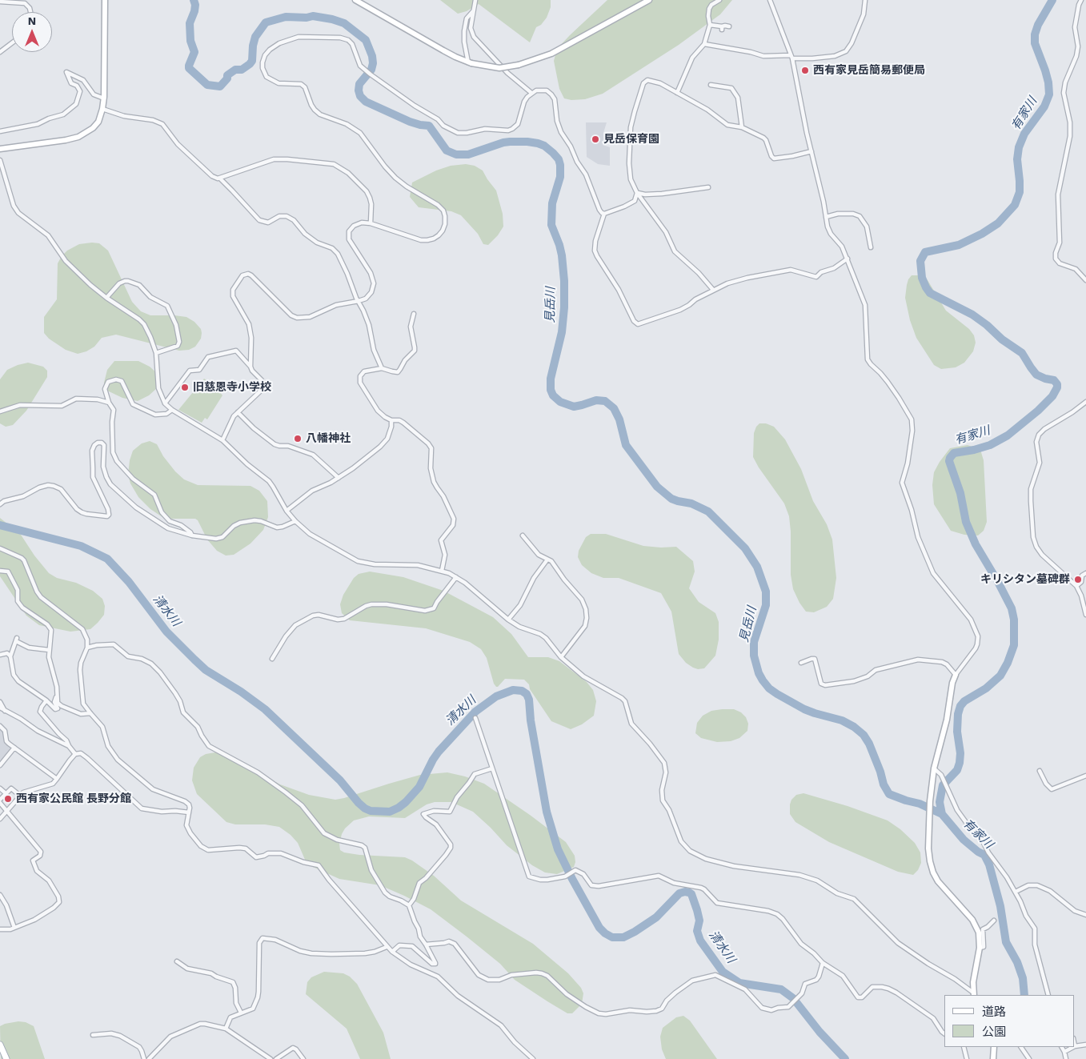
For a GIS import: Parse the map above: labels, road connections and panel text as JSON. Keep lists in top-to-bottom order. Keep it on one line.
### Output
{"water":["有家川","見岳川","清水川"],"places":["西有家見岳簡易郵便局","見岳保育園","旧慈恩寺小学校","八幡神社","キリシタン墓碑群","西有家公民館 長野分館"],"legend":["道路","公園"],"north":"top"}
